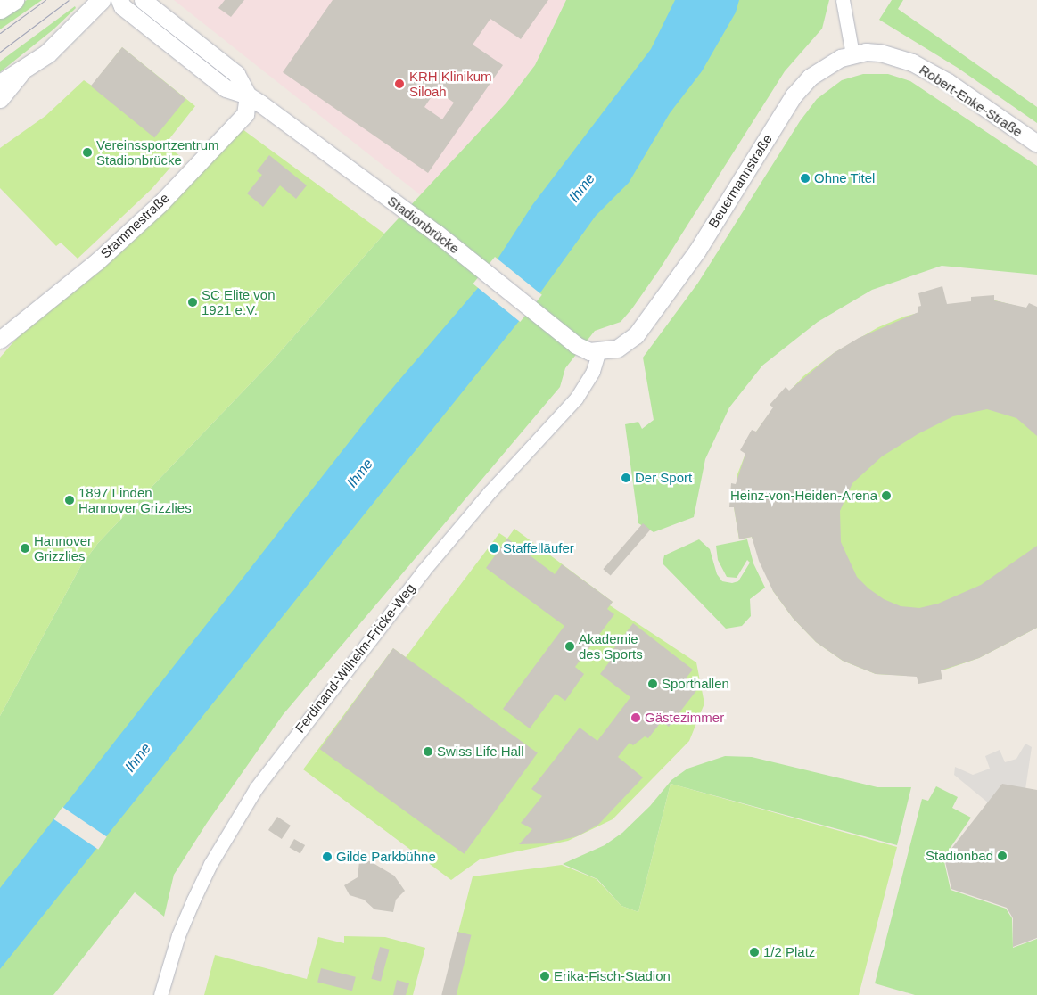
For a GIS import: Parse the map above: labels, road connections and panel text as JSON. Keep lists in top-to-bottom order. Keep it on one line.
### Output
{"streets":{"street":["Robert-Enke-Straße","Beuermannstraße","Stadionbrücke","Stammestraße","Ferdinand-Wilhelm-Fricke-Weg"]},"crossings":[["Robert-Enke-Straße","Beuermannstraße"],["Beuermannstraße","Stadionbrücke"],["Beuermannstraße","Ferdinand-Wilhelm-Fricke-Weg"],["Stadionbrücke","Stammestraße"],["Stadionbrücke","Ferdinand-Wilhelm-Fricke-Weg"]],"water":["Ihme"],"places":["KRH Klinikum Siloah","Vereinssportzentrum Stadionbrücke","Ohne Titel","SC Elite von 1921 e.V.","Der Sport","Heinz-von-Heiden-Arena","1897 Linden Hannover Grizzlies","Hannover Grizzlies","Staffelläufer","Akademie des Sports","Sporthallen","Gästezimmer","Swiss Life Hall","Stadionbad","Gilde Parkbühne","1/2 Platz","Erika-Fisch-Stadion"]}
